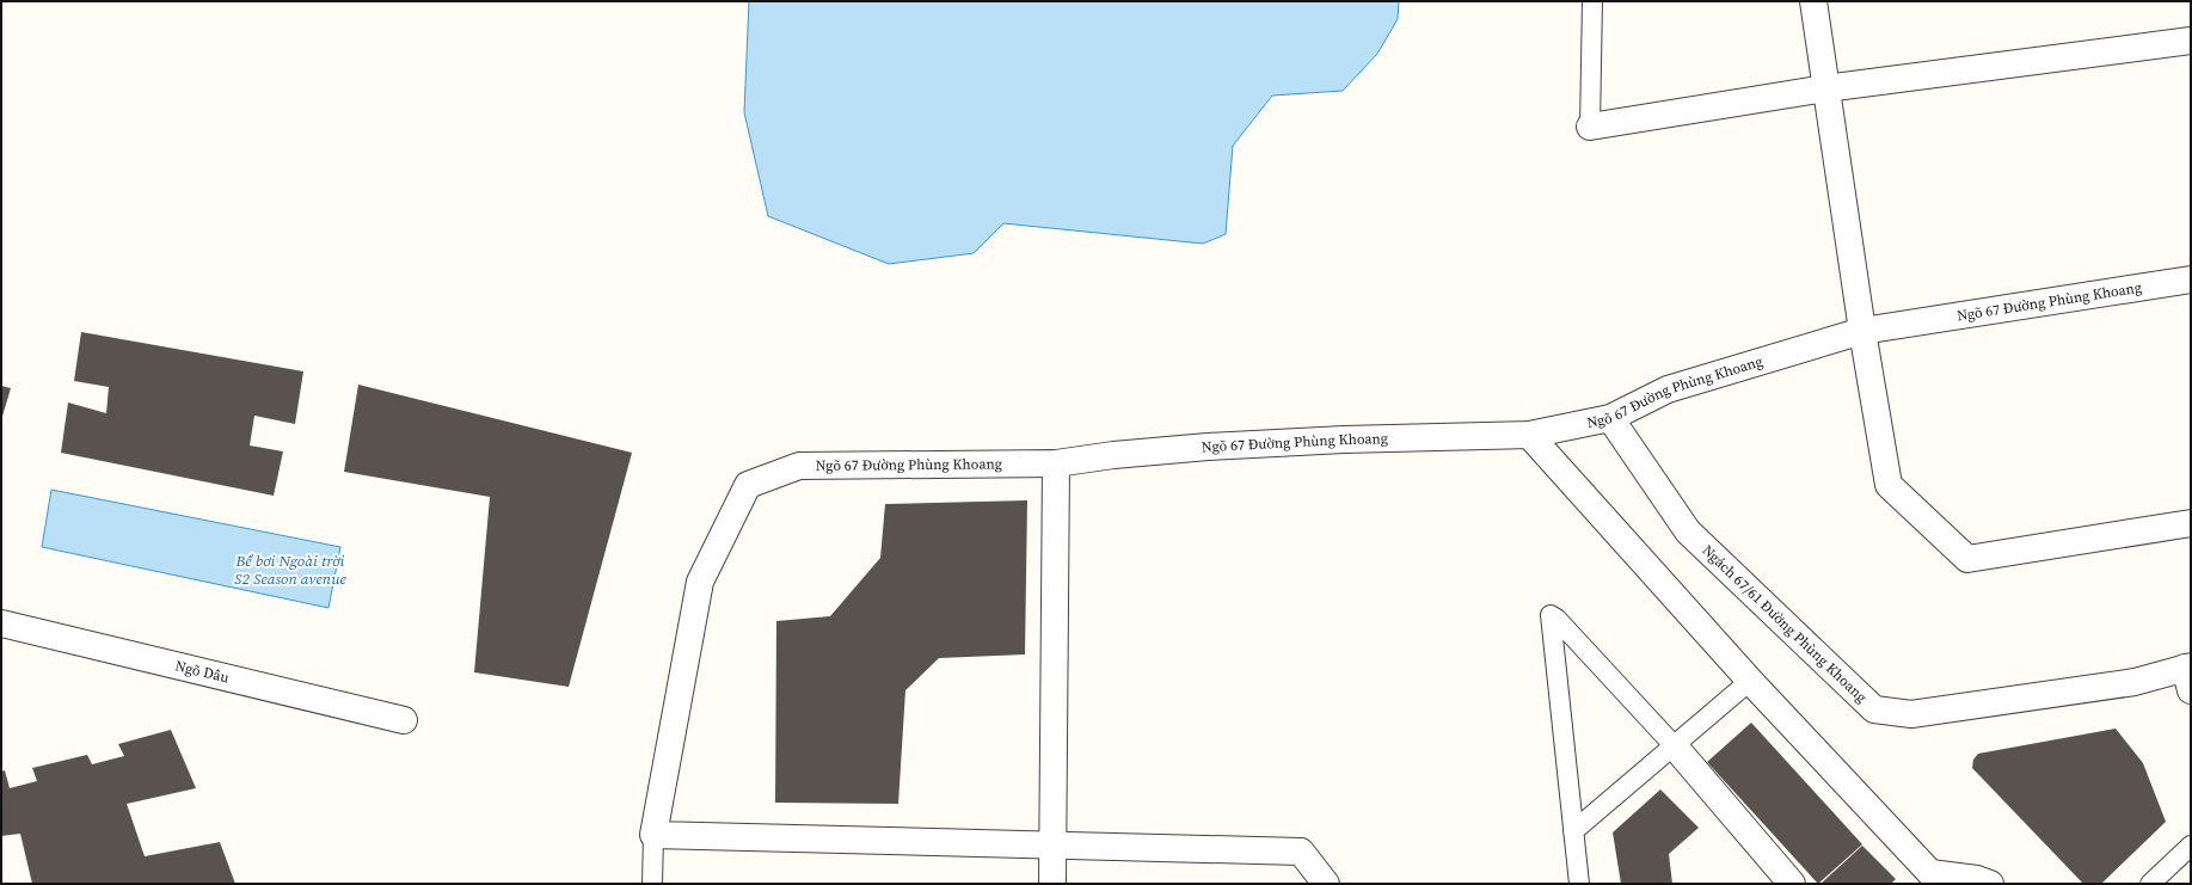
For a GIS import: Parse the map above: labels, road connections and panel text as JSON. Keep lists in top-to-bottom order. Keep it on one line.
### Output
{"streets":{"street":["Ngõ 67 Đường Phùng Khoang","Ngách 67/61 Đường Phùng Khoang","Ngõ Dâu"]},"crossings":[["Ngõ 67 Đường Phùng Khoang","Ngách 67/61 Đường Phùng Khoang"]],"water":["Bể bơi Ngoài trời S2 Season avenue"]}
